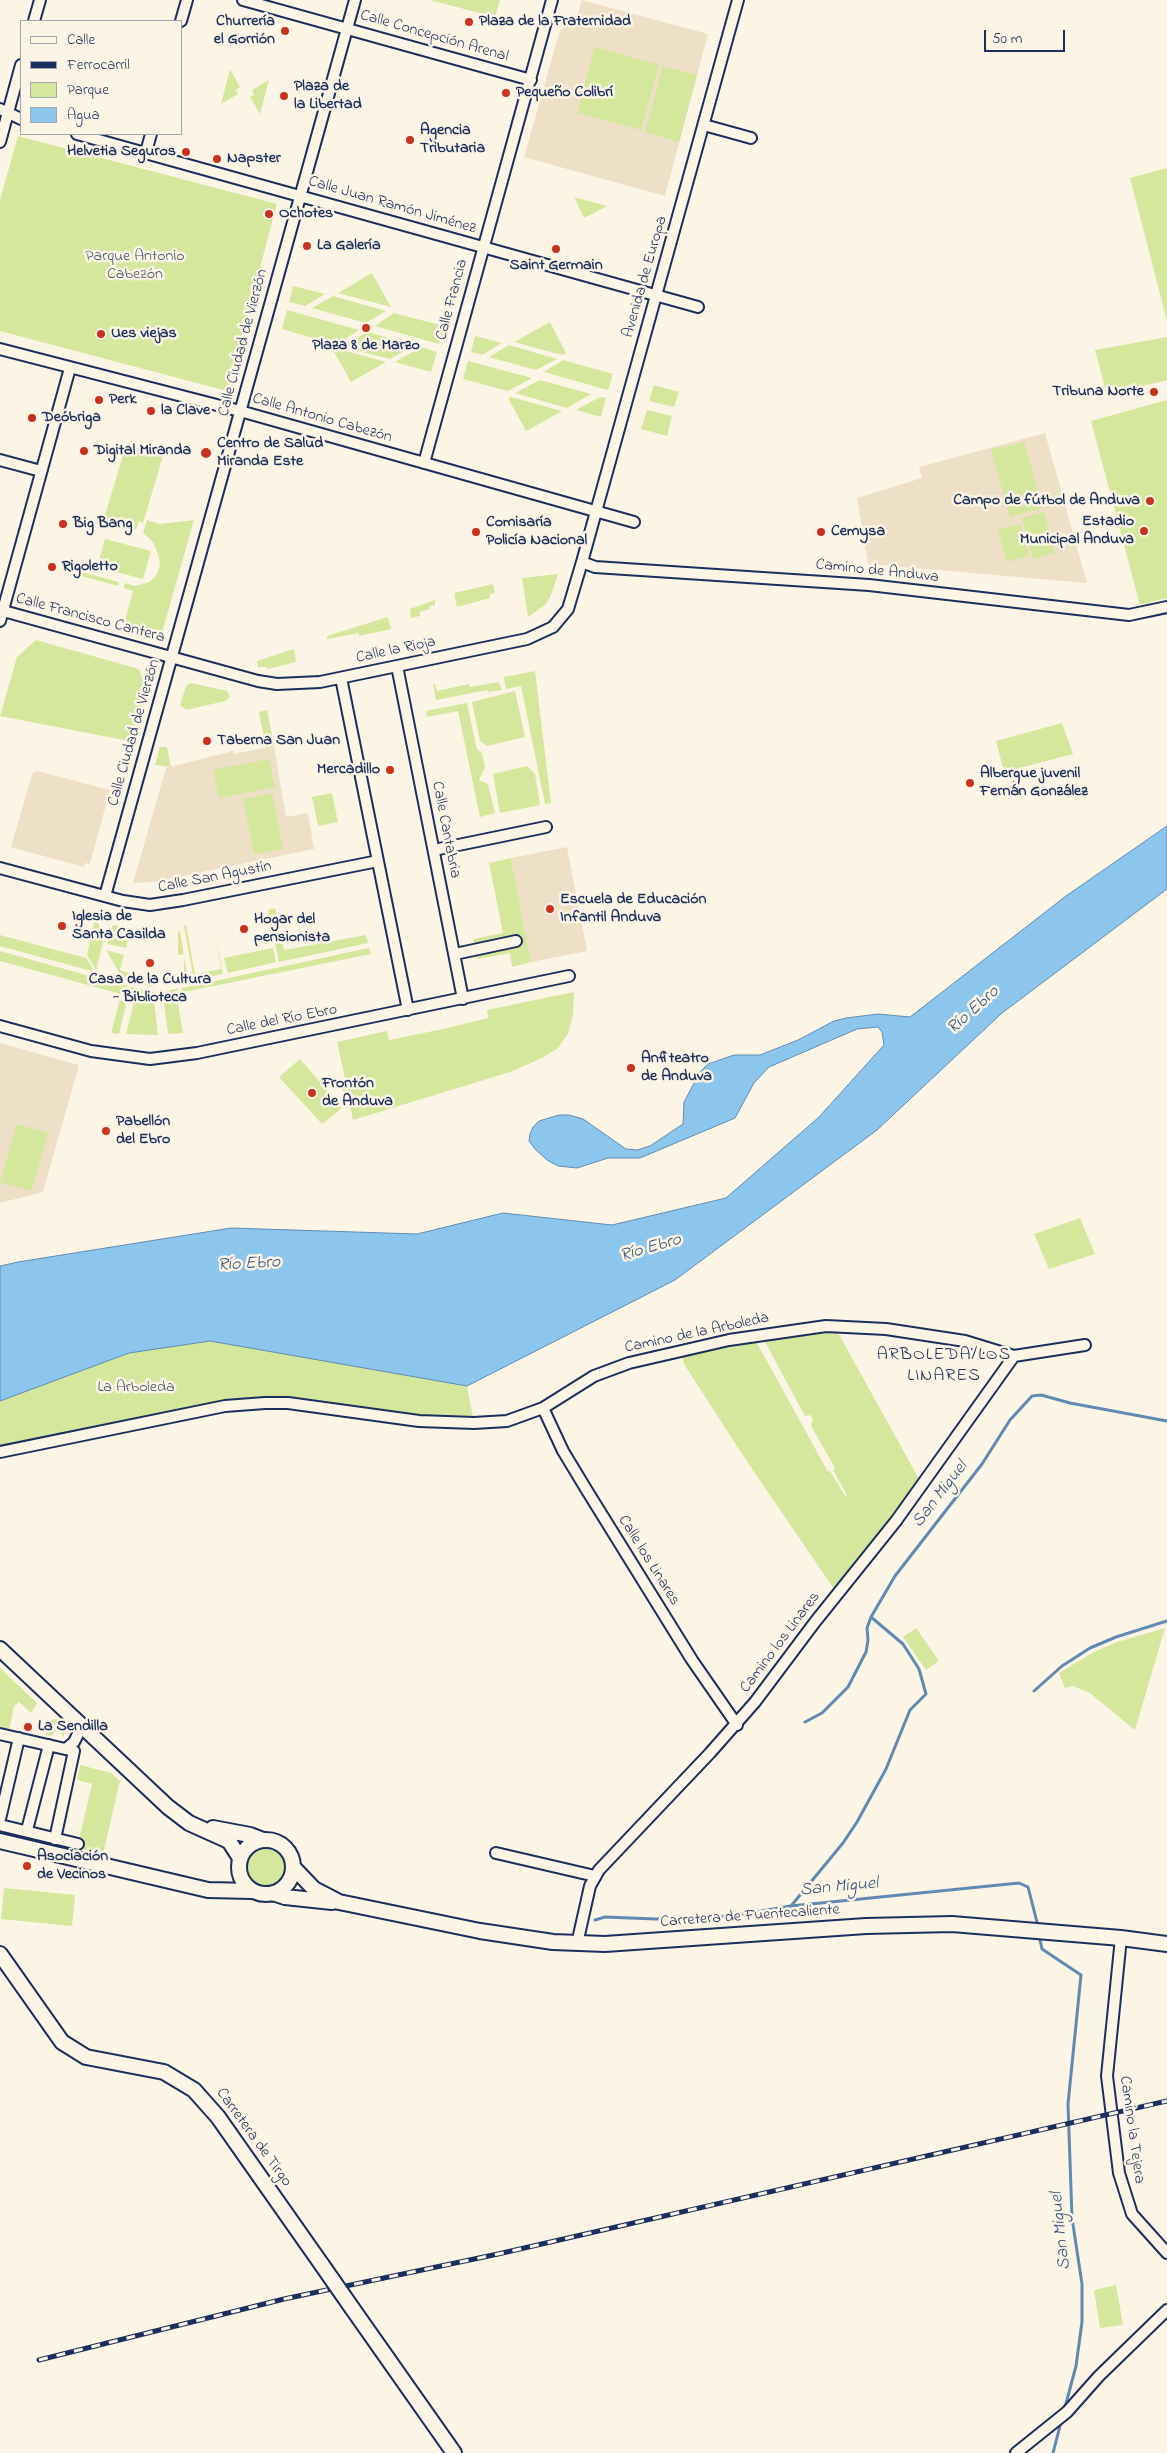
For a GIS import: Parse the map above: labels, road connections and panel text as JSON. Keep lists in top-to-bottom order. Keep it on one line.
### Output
{"streets":{"main road":["Carretera de Fuentecaliente","Carretera de Tirgo"],"street":["Calle Concepción Arenal","Calle Juan Ramón Jiménez","Avenida de Europa","Calle Francia","Calle Ciudad de Vierzón","Calle Antonio Cabezón","Camino de Anduva","Calle Francisco Cantera","Calle la Rioja","Calle Cantabria","Calle San Agustín","Calle del Río Ebro","Camino de la Arboleda","Calle los Linares","Camino los Linares","Camino la Tejera"]},"crossings":[["Calle Concepción Arenal","Calle Francia"],["Calle Concepción Arenal","Calle Ciudad de Vierzón"],["Calle Juan Ramón Jiménez","Avenida de Europa"],["Calle Juan Ramón Jiménez","Calle Francia"],["Calle Juan Ramón Jiménez","Calle Ciudad de Vierzón"],["Avenida de Europa","Calle Antonio Cabezón"],["Avenida de Europa","Camino de Anduva"],["Avenida de Europa","Calle la Rioja"],["Calle Francia","Calle Antonio Cabezón"],["Calle Ciudad de Vierzón","Calle Antonio Cabezón"],["Calle Ciudad de Vierzón","Calle Francisco Cantera"],["Calle Ciudad de Vierzón","Calle la Rioja"],["Calle Ciudad de Vierzón","Calle San Agustín"],["Camino de Anduva","Calle la Rioja"],["Calle Francisco Cantera","Calle la Rioja"],["Calle la Rioja","Calle Cantabria"],["Calle Cantabria","Calle del Río Ebro"],["Camino de la Arboleda","Calle los Linares"],["Camino de la Arboleda","Camino los Linares"],["Calle los Linares","Camino los Linares"],["Camino los Linares","Carretera de Fuentecaliente"],["Carretera de Fuentecaliente","Camino la Tejera"]],"districts":["ARBOLEDA/LOS LINARES"],"water":["Río Ebro","San Miguel"],"parks":["Parque Antonio Cabezón","La Arboleda"],"places":["Plaza de la Fraternidad","Churrería el Gorrión","Pequeño Colibrí","Plaza de la Libertad","Agencia Tributaria","Helvetia Seguros","Napster","Ochotes","La Galería","Saint Germain","Plaza 8 de Marzo","Ues viejas","Tribuna Norte","Perk","la Clave","Deóbriga","Digital Miranda","Centro de Salud Miranda Este","Campo de fútbol de Anduva","Big Bang","Estadio Municipal Anduva","Comisaría Policía Nacional","Cemysa","Rigoletto","Taberna San Juan","Mercadillo","Albergue juvenil Fernán González","Escuela de Educación Infantil Anduva","Iglesia de Santa Casilda","Hogar del pensionista","Casa de la Cultura - Biblioteca","Anfiteatro de Anduva","Frontón de Anduva","Pabellón del Ebro","La Sendilla","Asociación de Vecinos"],"legend":["Calle","Ferrocarril","Parque","Agua"],"scale_bar":"50 m"}
